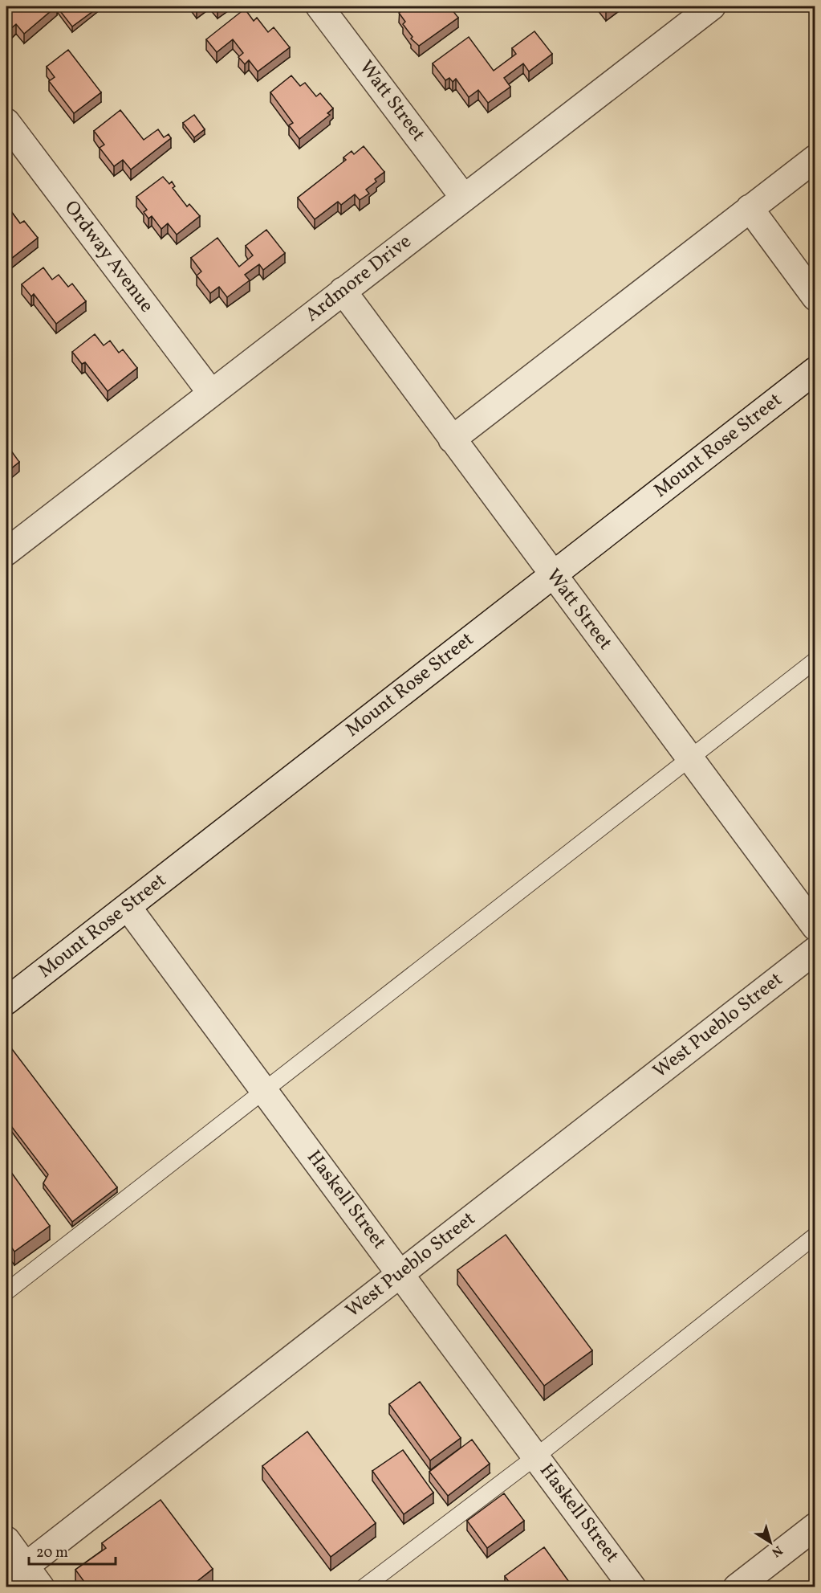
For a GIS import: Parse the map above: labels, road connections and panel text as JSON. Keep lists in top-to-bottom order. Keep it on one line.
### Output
{"streets":{"street":["Watt Street","Ordway Avenue","Ardmore Drive","Mount Rose Street","West Pueblo Street","Haskell Street"]},"crossings":[["Watt Street","Ardmore Drive"],["Watt Street","Mount Rose Street"],["Ordway Avenue","Ardmore Drive"],["Mount Rose Street","Haskell Street"],["West Pueblo Street","Haskell Street"]],"scale_bar":"20 m","north":"bottom right"}
